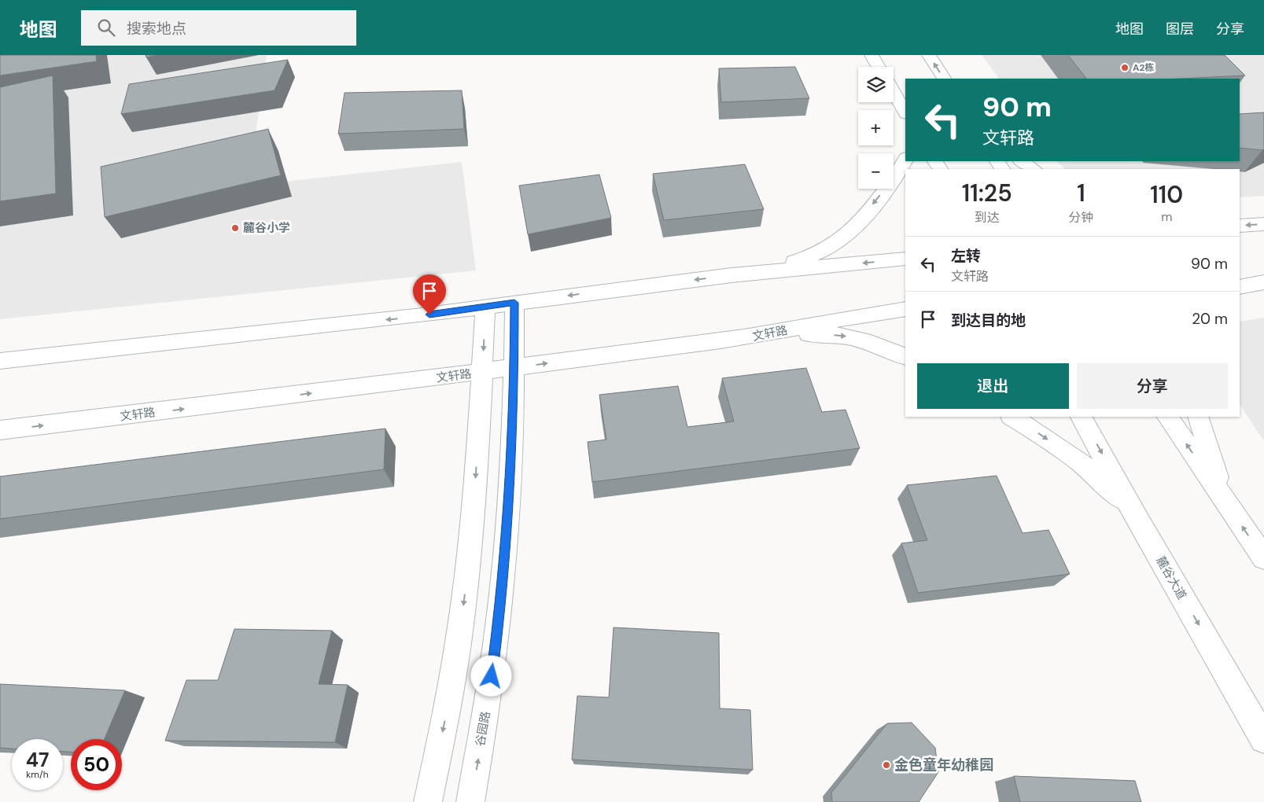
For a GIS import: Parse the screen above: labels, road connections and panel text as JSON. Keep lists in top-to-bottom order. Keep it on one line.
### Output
{"streets":{"main road":["文轩路","麓谷大道","谷园路"]},"crossings":[["文轩路","谷园路"]],"places":["A2栋","麓谷小学","金色童年幼稚园"],"page":{"header":"地图","search":"搜索地点","nav":["地图","图层","分享"],"map_buttons":["+","−"],"turn":["90 m","文轩路"],"eta":["11:25","到达","1","分钟","110","m"],"list":[{"name":"左转","note":"文轩路","value":"90 m"},{"name":"到达目的地","value":"20 m"}],"buttons":["退出","分享"],"speed":"47 km/h","limit":"50"}}
